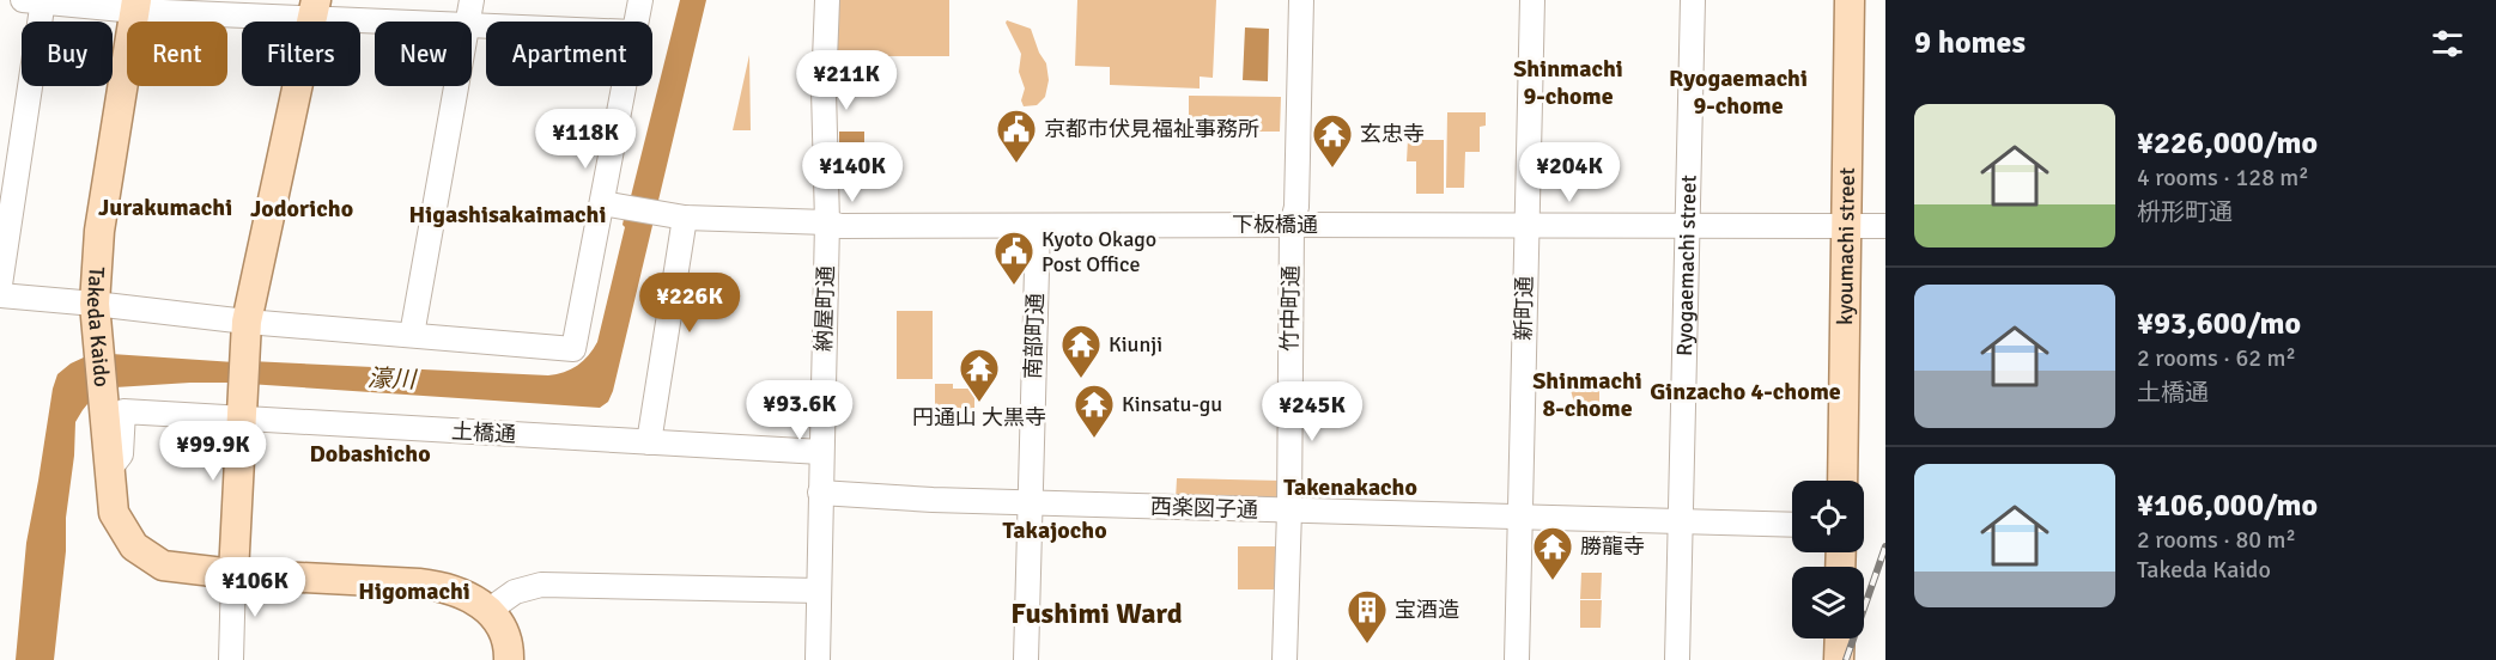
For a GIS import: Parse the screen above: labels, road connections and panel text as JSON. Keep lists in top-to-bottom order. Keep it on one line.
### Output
{"streets":{"main road":["kyoumachi street","Takeda Kaido"],"street":["下板橋通","Ryogaemachi street","納屋町通","竹中町通","新町通","南部町通","土橋通","西楽図子通"]},"crossings":[["下板橋通","kyoumachi street"],["下板橋通","Ryogaemachi street"],["下板橋通","納屋町通"],["下板橋通","竹中町通"],["下板橋通","新町通"],["下板橋通","南部町通"],["Ryogaemachi street","西楽図子通"],["納屋町通","土橋通"],["納屋町通","西楽図子通"],["竹中町通","西楽図子通"],["新町通","西楽図子通"],["Takeda Kaido","土橋通"],["南部町通","西楽図子通"]],"districts":["Shinmachi 9-chome","Ryogaemachi 9-chome","Jurakumachi","Jodoricho","Higashisakaimachi","Shinmachi 8-chome","Ginzacho 4-chome","Dobashicho","Takenakacho","Takajocho","Higomachi","Fushimi Ward"],"water":["濠川"],"places":{"public building":["京都市伏見福祉事務所","Kyoto Okago Post Office"],"temple":["玄忠寺","Kiunji","円通山 大黒寺","Kinsatu-gu","勝龍寺"],"building":["宝酒造"]},"page":{"heading":"9 homes","chip":["Buy","Rent","Filters","New","Apartment"],"price":["¥211K","¥118K","¥140K","¥204K","¥226K","¥93.6K","¥245K","¥99.9K","¥106K"],"list":[{"name":"¥226,000/mo","note":"4 rooms · 128 m² · 枡形町通"},{"name":"¥93,600/mo","note":"2 rooms · 62 m² · 土橋通"},{"name":"¥106,000/mo","note":"2 rooms · 80 m² · Takeda Kaido"}]}}
